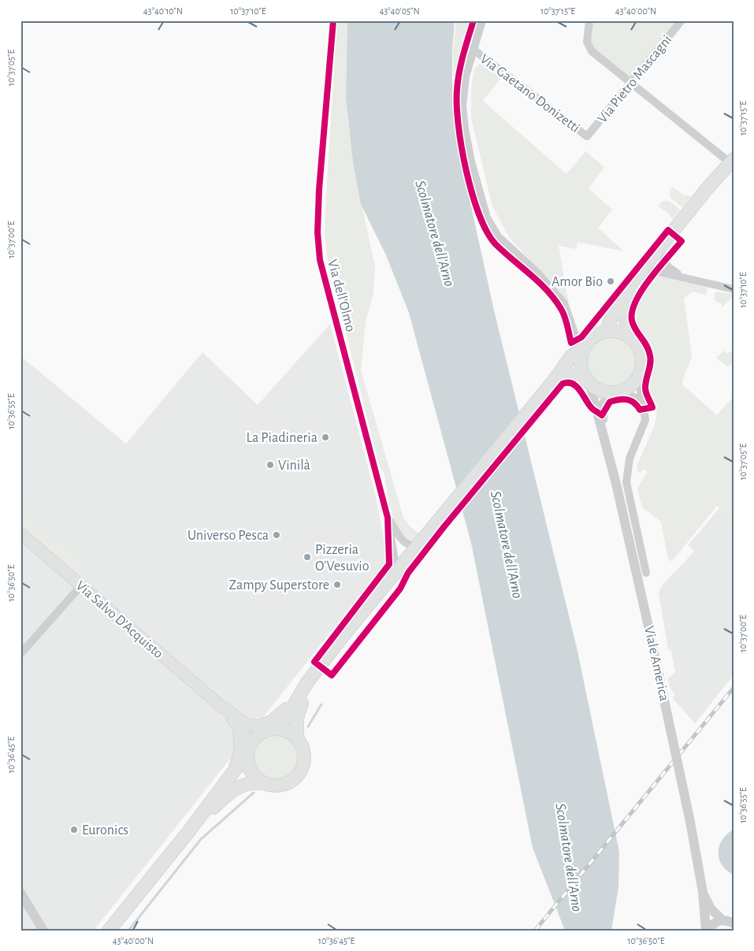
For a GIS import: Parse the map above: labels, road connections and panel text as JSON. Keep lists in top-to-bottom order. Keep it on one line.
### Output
{"streets":{"main road":["Via Salvo D'Acquisto"],"street":["Via Pietro Mascagni","Via Gaetano Donizetti","Via dell'Olmo","Viale America"]},"crossings":[["Via Pietro Mascagni","Via Gaetano Donizetti"]],"water":["Scolmatore dell'Arno"],"places":["Amor Bio","La Piadineria","Vinilà","Universo Pesca","Pizzeria O'Vesuvio","Zampy Superstore","Euronics"],"coordinates":["43°40'10\"N","10°37'10\"E","43°40'05\"N","10°37'15\"E","43°40'00\"N","10°37'05\"E","10°37'00\"E","10°36'55\"E","10°36'50\"E","10°36'45\"E"]}
